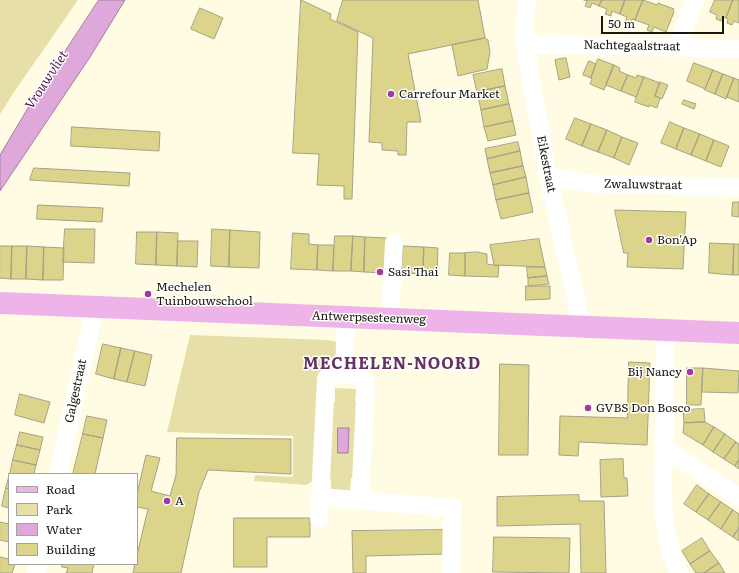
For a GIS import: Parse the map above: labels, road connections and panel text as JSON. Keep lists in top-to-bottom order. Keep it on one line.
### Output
{"streets":{"main road":["Antwerpsesteenweg"],"street":["Nachtegaalstraat","Eikestraat","Zwaluwstraat","Galgestraat"]},"crossings":[["Nachtegaalstraat","Eikestraat"],["Eikestraat","Zwaluwstraat"],["Eikestraat","Antwerpsesteenweg"],["Antwerpsesteenweg","Galgestraat"]],"districts":["MECHELEN-NOORD"],"water":["Vrouwvliet"],"places":["Carrefour Market","Bon'Ap","Sasi Thai","Mechelen Tuinbouwschool","Bij Nancy","GVBS Don Bosco","A"],"legend":["Road","Park","Water","Building"],"scale_bar":"50 m"}
